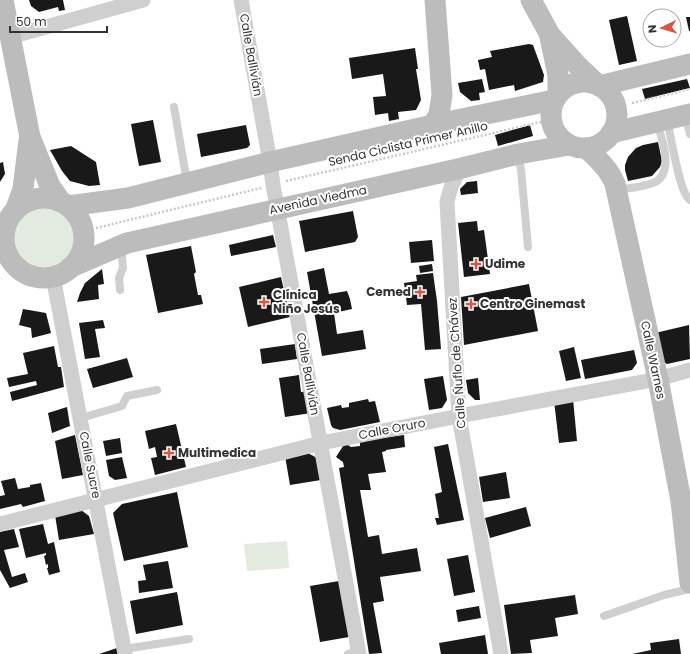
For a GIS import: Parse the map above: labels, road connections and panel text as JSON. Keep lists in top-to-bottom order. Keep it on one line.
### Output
{"streets":{"main road":["Avenida Viedma","Calle Warnes"],"street":["Calle Ballivián","Calle Ñuflo de Chávez","Calle Oruro","Calle Sucre"],"path":["Senda Ciclista Primer Anillo"]},"crossings":[["Calle Ballivián","Avenida Viedma"],["Calle Ballivián","Calle Oruro"],["Avenida Viedma","Calle Warnes"],["Avenida Viedma","Calle Ñuflo de Chávez"],["Avenida Viedma","Calle Sucre"],["Calle Warnes","Calle Oruro"],["Calle Ñuflo de Chávez","Calle Oruro"],["Calle Oruro","Calle Sucre"]],"places":{"health":["Udime","Cemed","Clínica Niño Jesús","Centro Ginemast","Multimedica"]},"scale_bar":"50 m","north":"left"}
